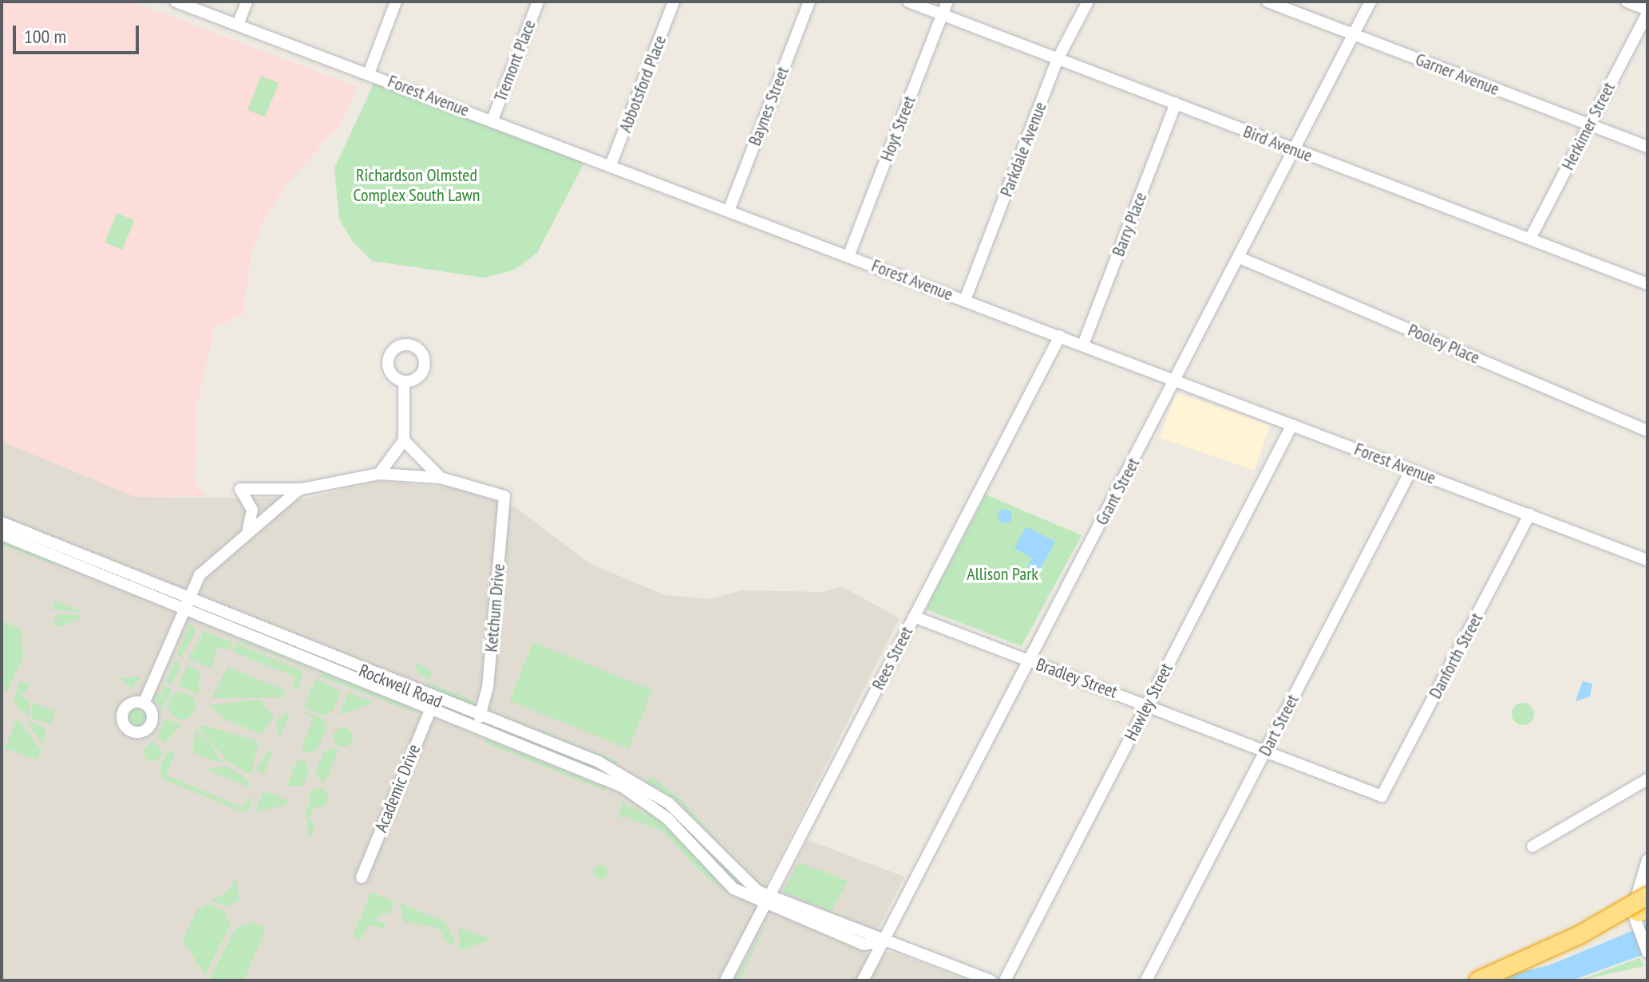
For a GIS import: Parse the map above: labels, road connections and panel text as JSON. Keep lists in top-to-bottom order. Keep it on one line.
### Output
{"streets":{"street":["Tremont Place","Garner Avenue","Abbotsford Place","Forest Avenue","Baynes Street","Herkimer Street","Hoyt Street","Bird Avenue","Parkdale Avenue","Barry Place","Pooley Place","Grant Street","Ketchum Drive","Danforth Street","Rees Street","Bradley Street","Rockwell Road","Hawley Street","Dart Street","Academic Drive"]},"crossings":[["Tremont Place","Forest Avenue"],["Garner Avenue","Herkimer Street"],["Garner Avenue","Grant Street"],["Abbotsford Place","Forest Avenue"],["Forest Avenue","Baynes Street"],["Forest Avenue","Hoyt Street"],["Forest Avenue","Parkdale Avenue"],["Forest Avenue","Barry Place"],["Forest Avenue","Grant Street"],["Forest Avenue","Danforth Street"],["Forest Avenue","Rees Street"],["Forest Avenue","Hawley Street"],["Forest Avenue","Dart Street"],["Herkimer Street","Bird Avenue"],["Hoyt Street","Bird Avenue"],["Bird Avenue","Parkdale Avenue"],["Bird Avenue","Barry Place"],["Bird Avenue","Grant Street"],["Pooley Place","Grant Street"],["Grant Street","Bradley Street"],["Ketchum Drive","Rockwell Road"],["Danforth Street","Bradley Street"],["Rees Street","Bradley Street"],["Rees Street","Rockwell Road"],["Bradley Street","Hawley Street"],["Bradley Street","Dart Street"],["Rockwell Road","Academic Drive"]],"parks":["Richardson Olmsted Complex South Lawn","Allison Park"],"scale_bar":"100 m"}
